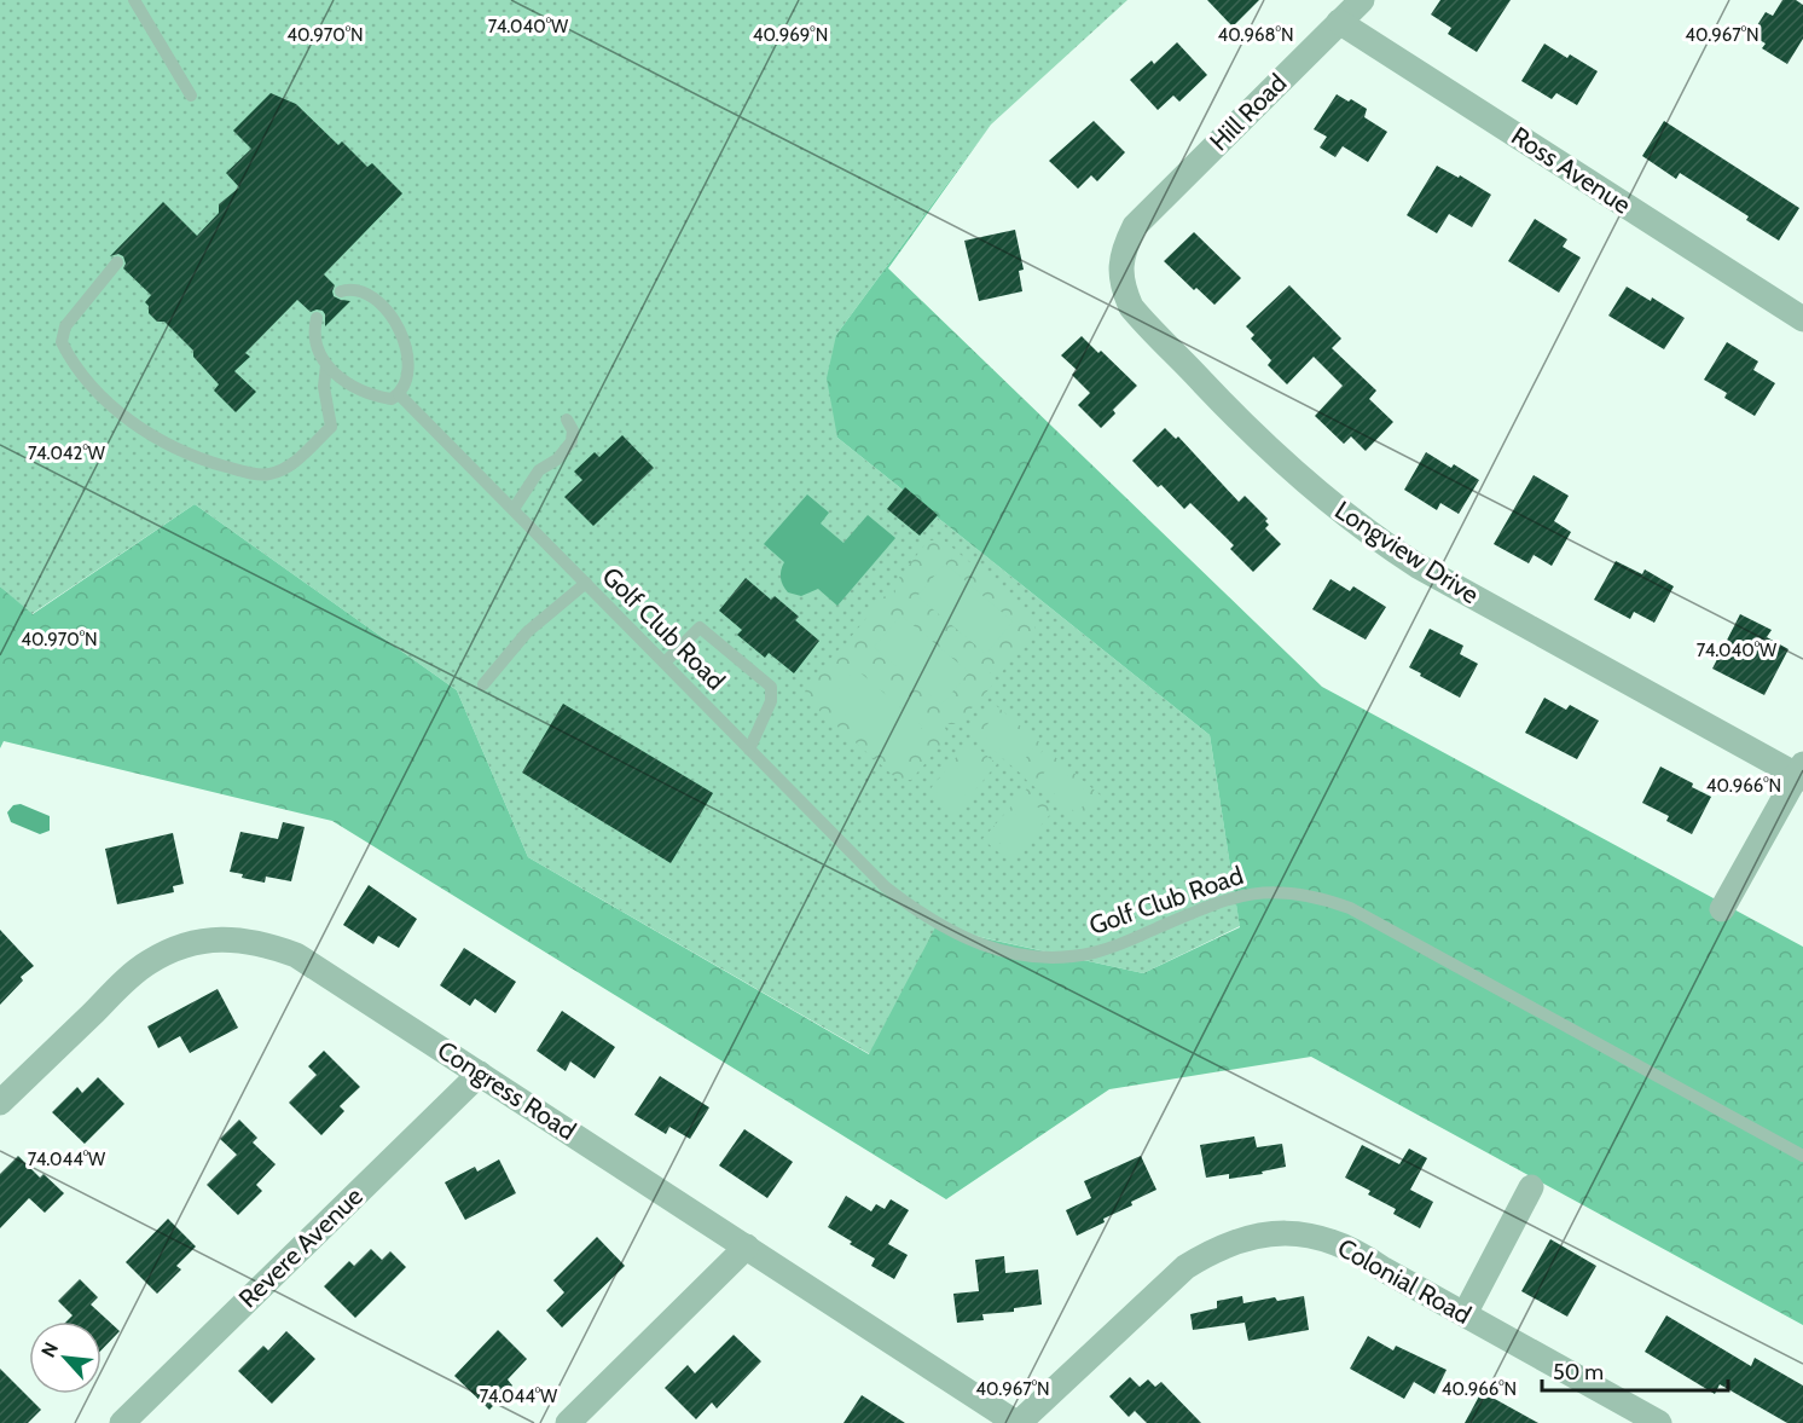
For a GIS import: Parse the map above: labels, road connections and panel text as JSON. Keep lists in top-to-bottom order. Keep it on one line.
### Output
{"streets":{"street":["Hill Road","Ross Avenue","Longview Drive","Congress Road","Revere Avenue","Colonial Road"],"lane":["Golf Club Road"]},"crossings":[["Hill Road","Ross Avenue"],["Hill Road","Longview Drive"],["Congress Road","Revere Avenue"],["Congress Road","Colonial Road"]],"scale_bar":"50 m","north":"top left","coordinates":["74.040°W","40.970°N","40.969°N","40.968°N","40.967°N","74.042°W","40.966°N","74.044°W"]}
